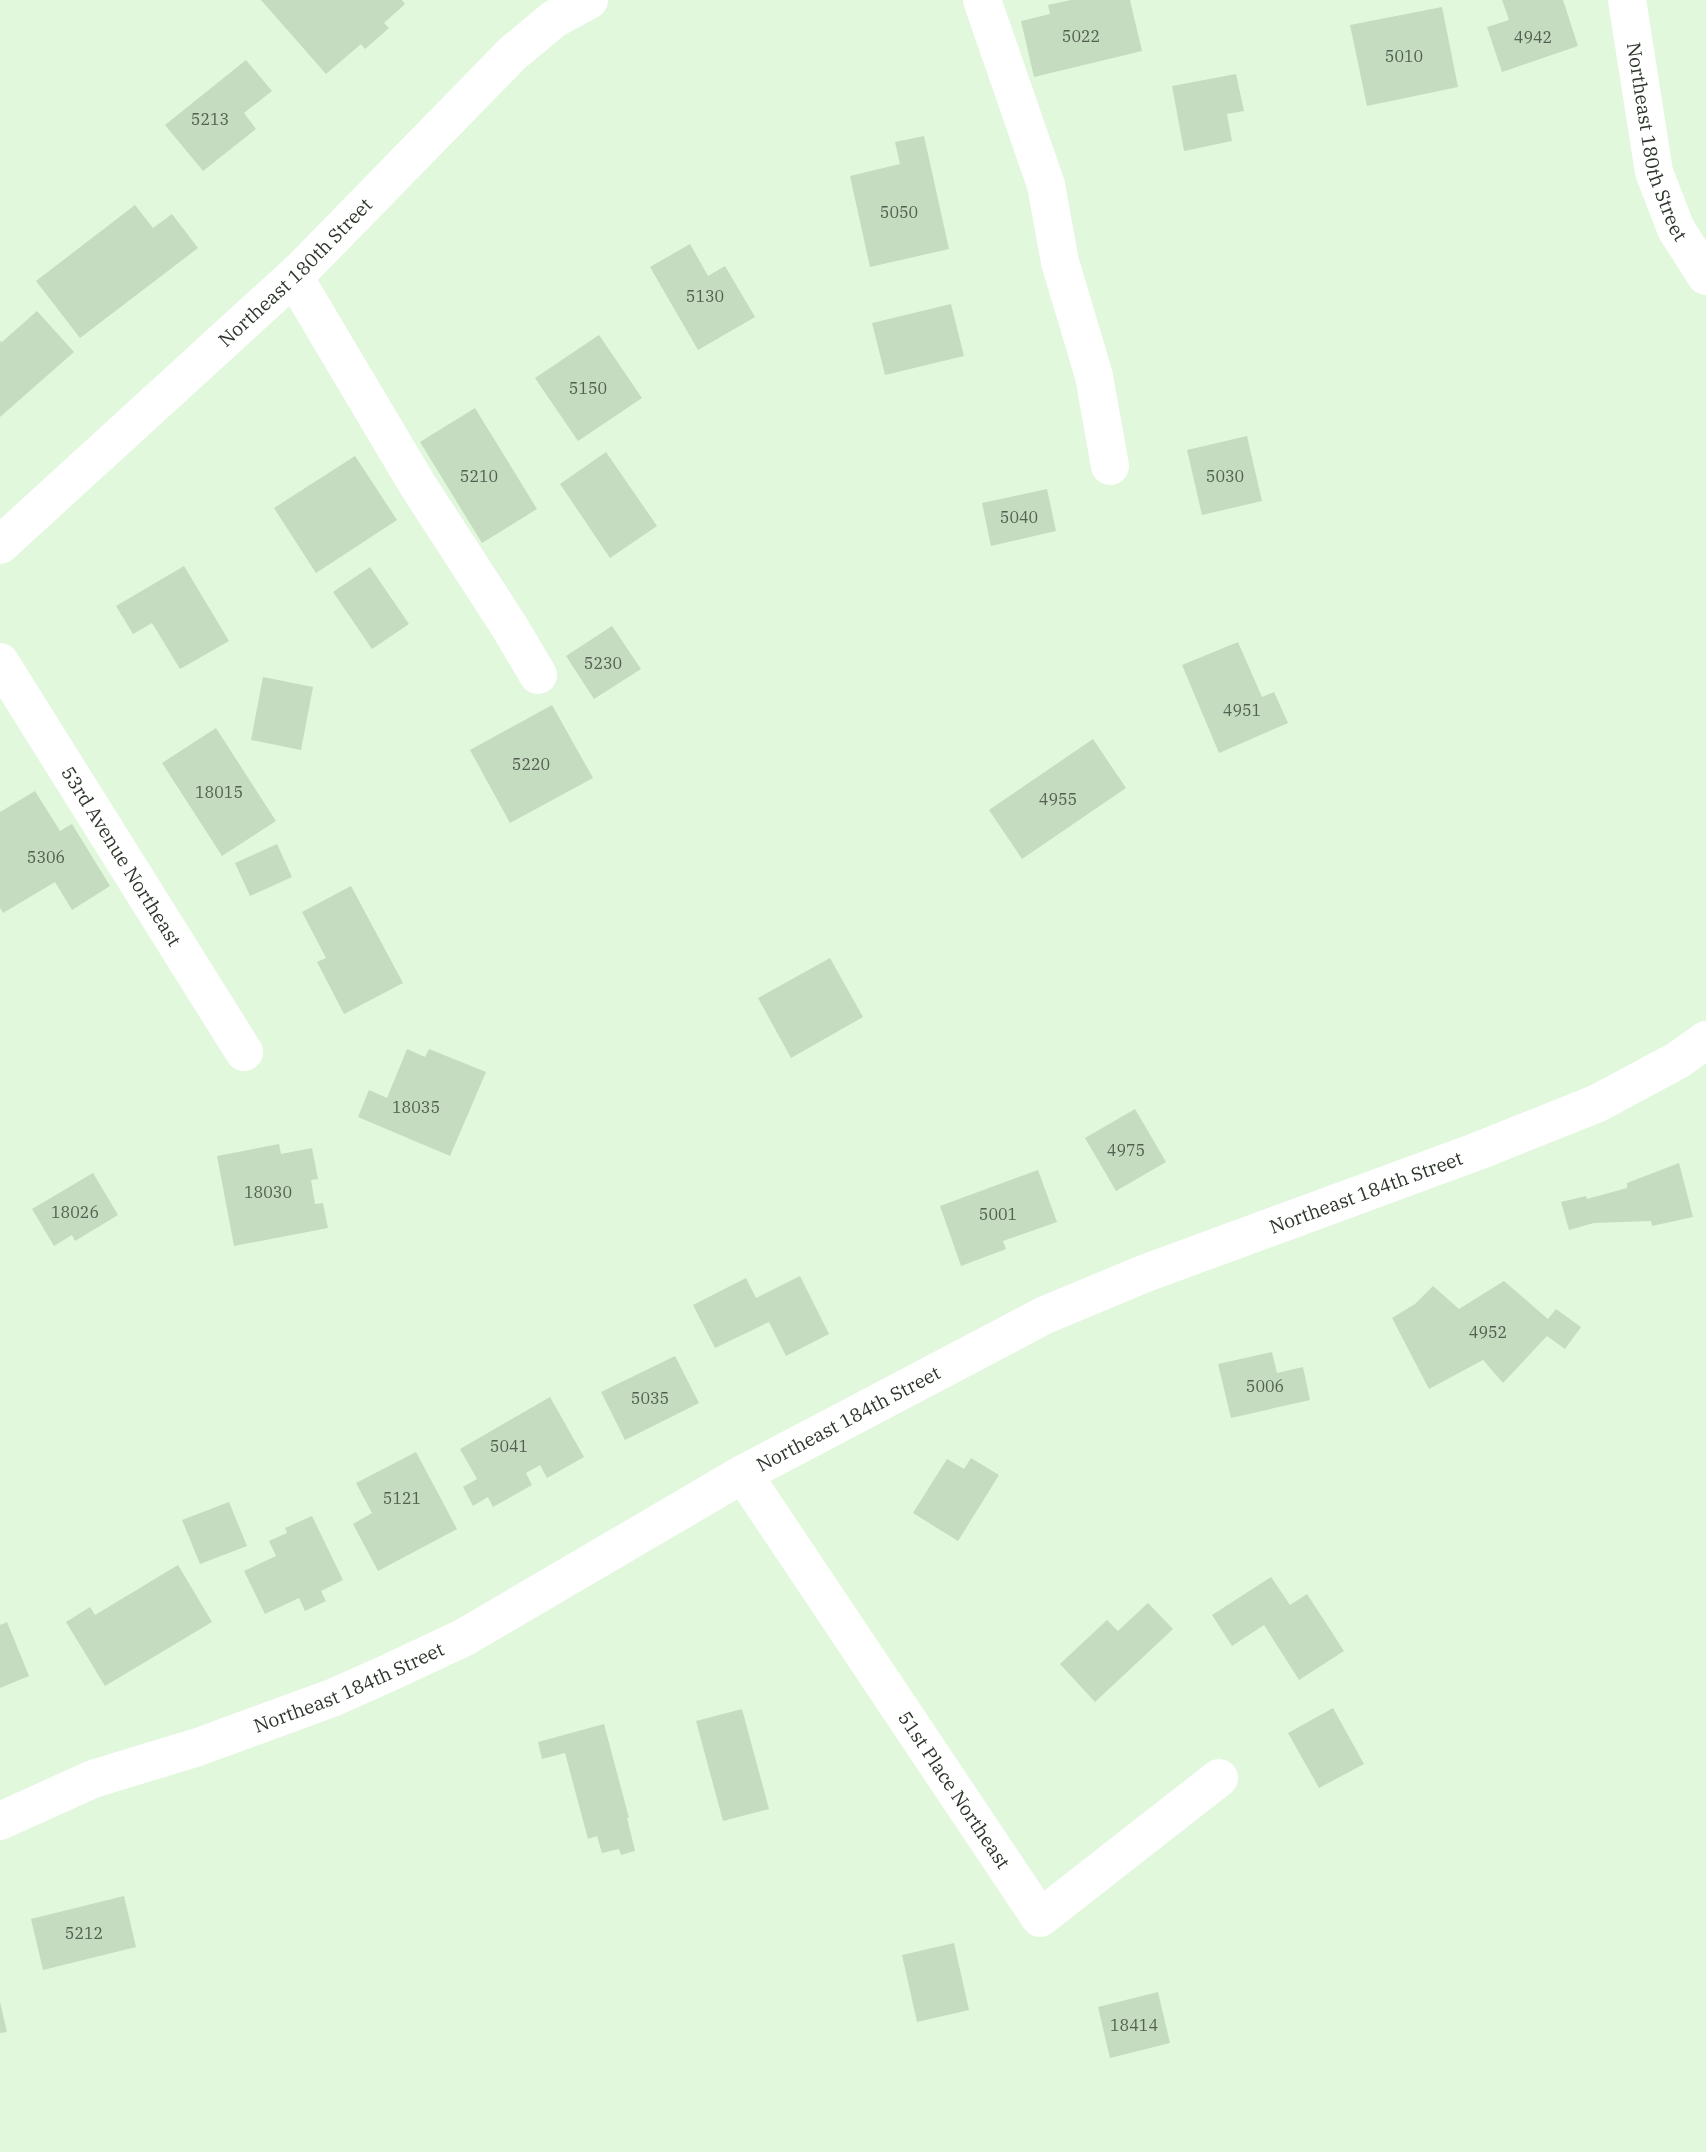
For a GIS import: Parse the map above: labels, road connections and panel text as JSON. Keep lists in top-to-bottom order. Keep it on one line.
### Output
{"streets":{"street":["Northeast 180th Street","53rd Avenue Northeast","Northeast 184th Street","51st Place Northeast"]},"crossings":[["Northeast 184th Street","51st Place Northeast"]],"house_numbers":["5022","4942","5010","5213","5050","5130","5150","5210","5030","5040","5230","4951","5220","18015","4955","5306","18035","4975","18030","18026","5001","4952","5006","5035","5041","5121","5212","18414"]}
